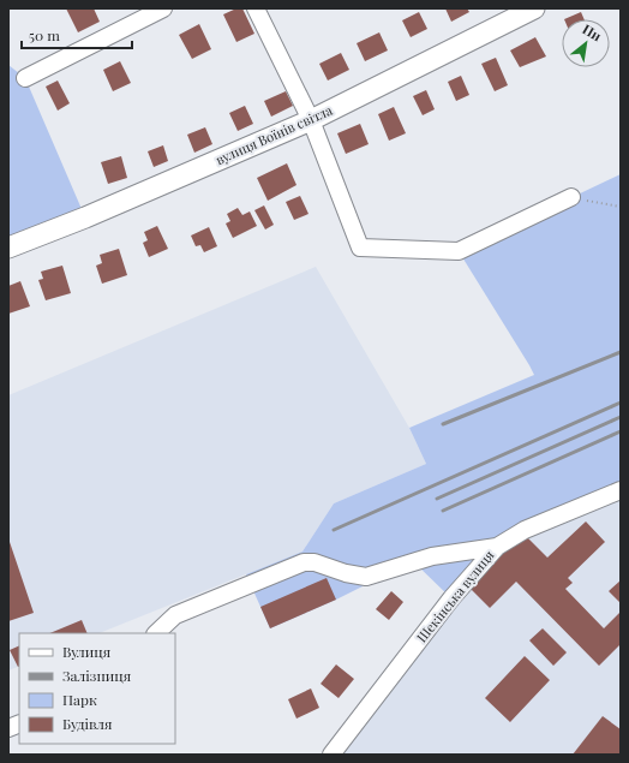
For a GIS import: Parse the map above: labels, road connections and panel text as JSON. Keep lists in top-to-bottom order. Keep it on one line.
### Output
{"streets":{"street":["вулиця Воїнів світла","Шекінська вулиця"]},"legend":["Вулиця","Залізниця","Парк","Будівля"],"scale_bar":"50 m","north":"top right"}
